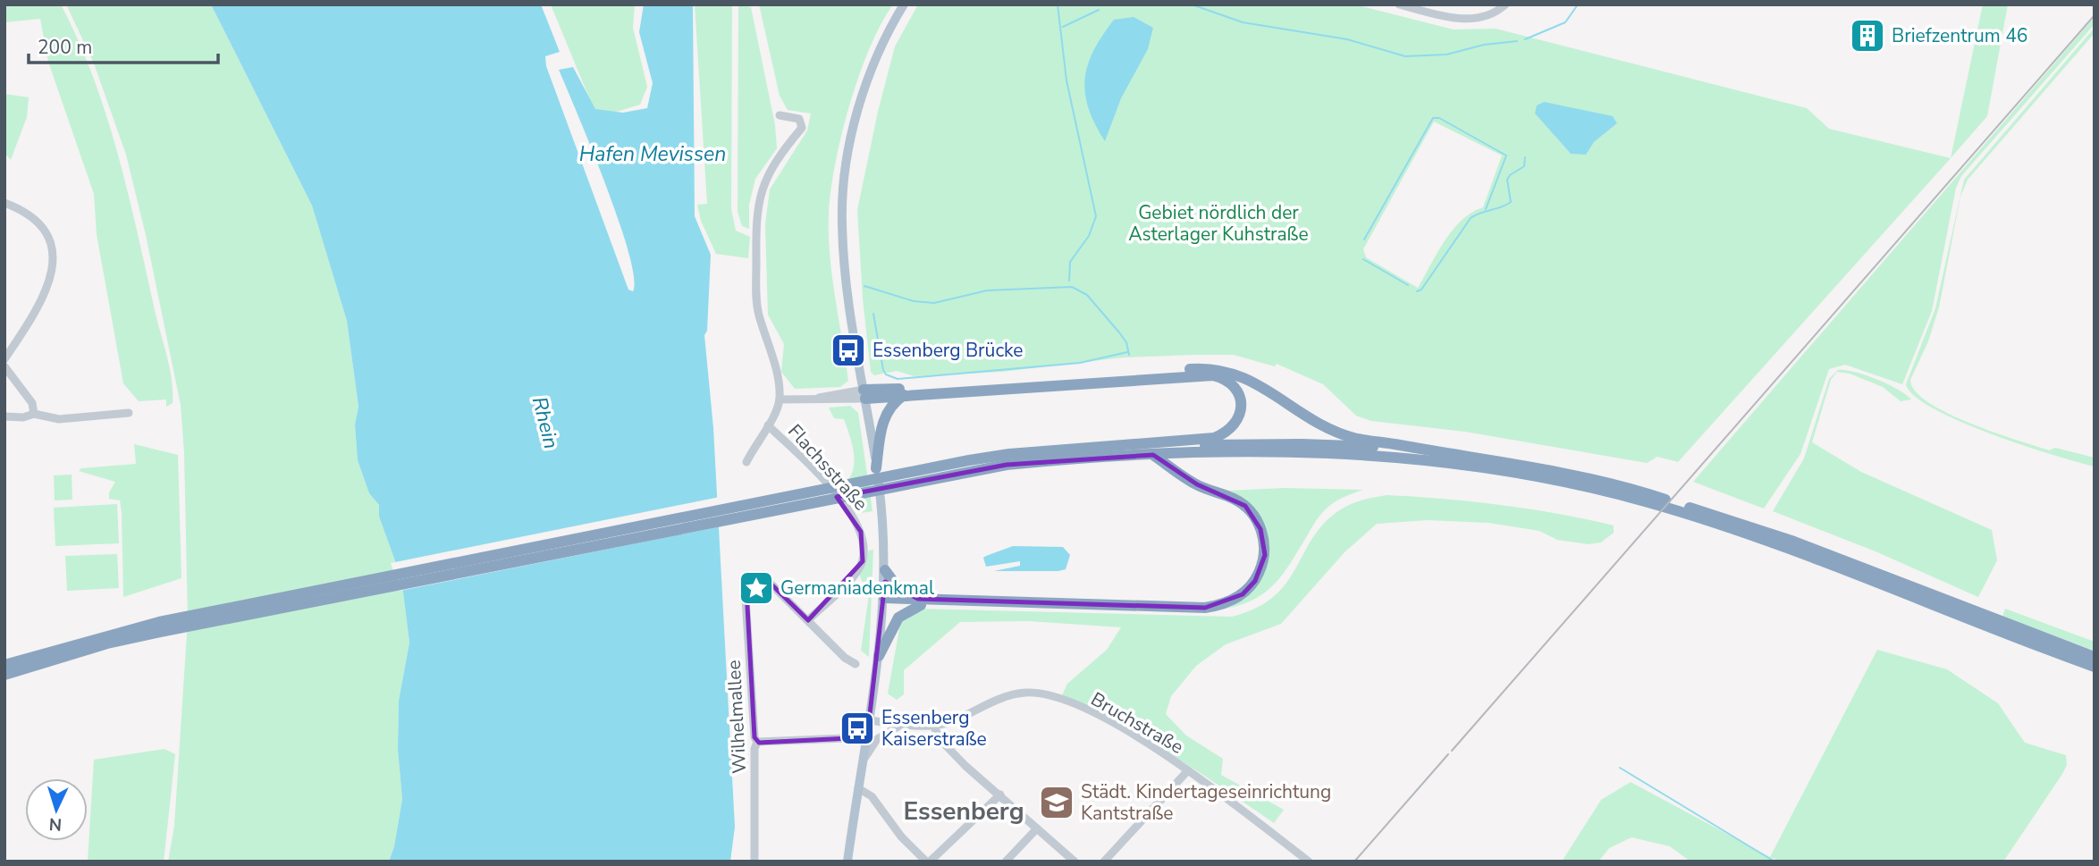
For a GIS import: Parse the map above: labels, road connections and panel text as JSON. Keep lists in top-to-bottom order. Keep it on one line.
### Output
{"streets":{"street":["Flachsstraße","Wilhelmallee","Bruchstraße"]},"crossings":[["Flachsstraße","Wilhelmallee"]],"districts":["Essenberg"],"water":["Hafen Mevissen","Rhein"],"parks":["Gebiet nördlich der Asterlager Kuhstraße"],"places":{"building":["Briefzentrum 46"],"bus stop":["Essenberg Brücke","Essenberg Kaiserstraße"],"place":["Germaniadenkmal"],"school or university":["Städt. Kindertageseinrichtung Kantstraße"]},"scale_bar":"200 m","north":"bottom"}
